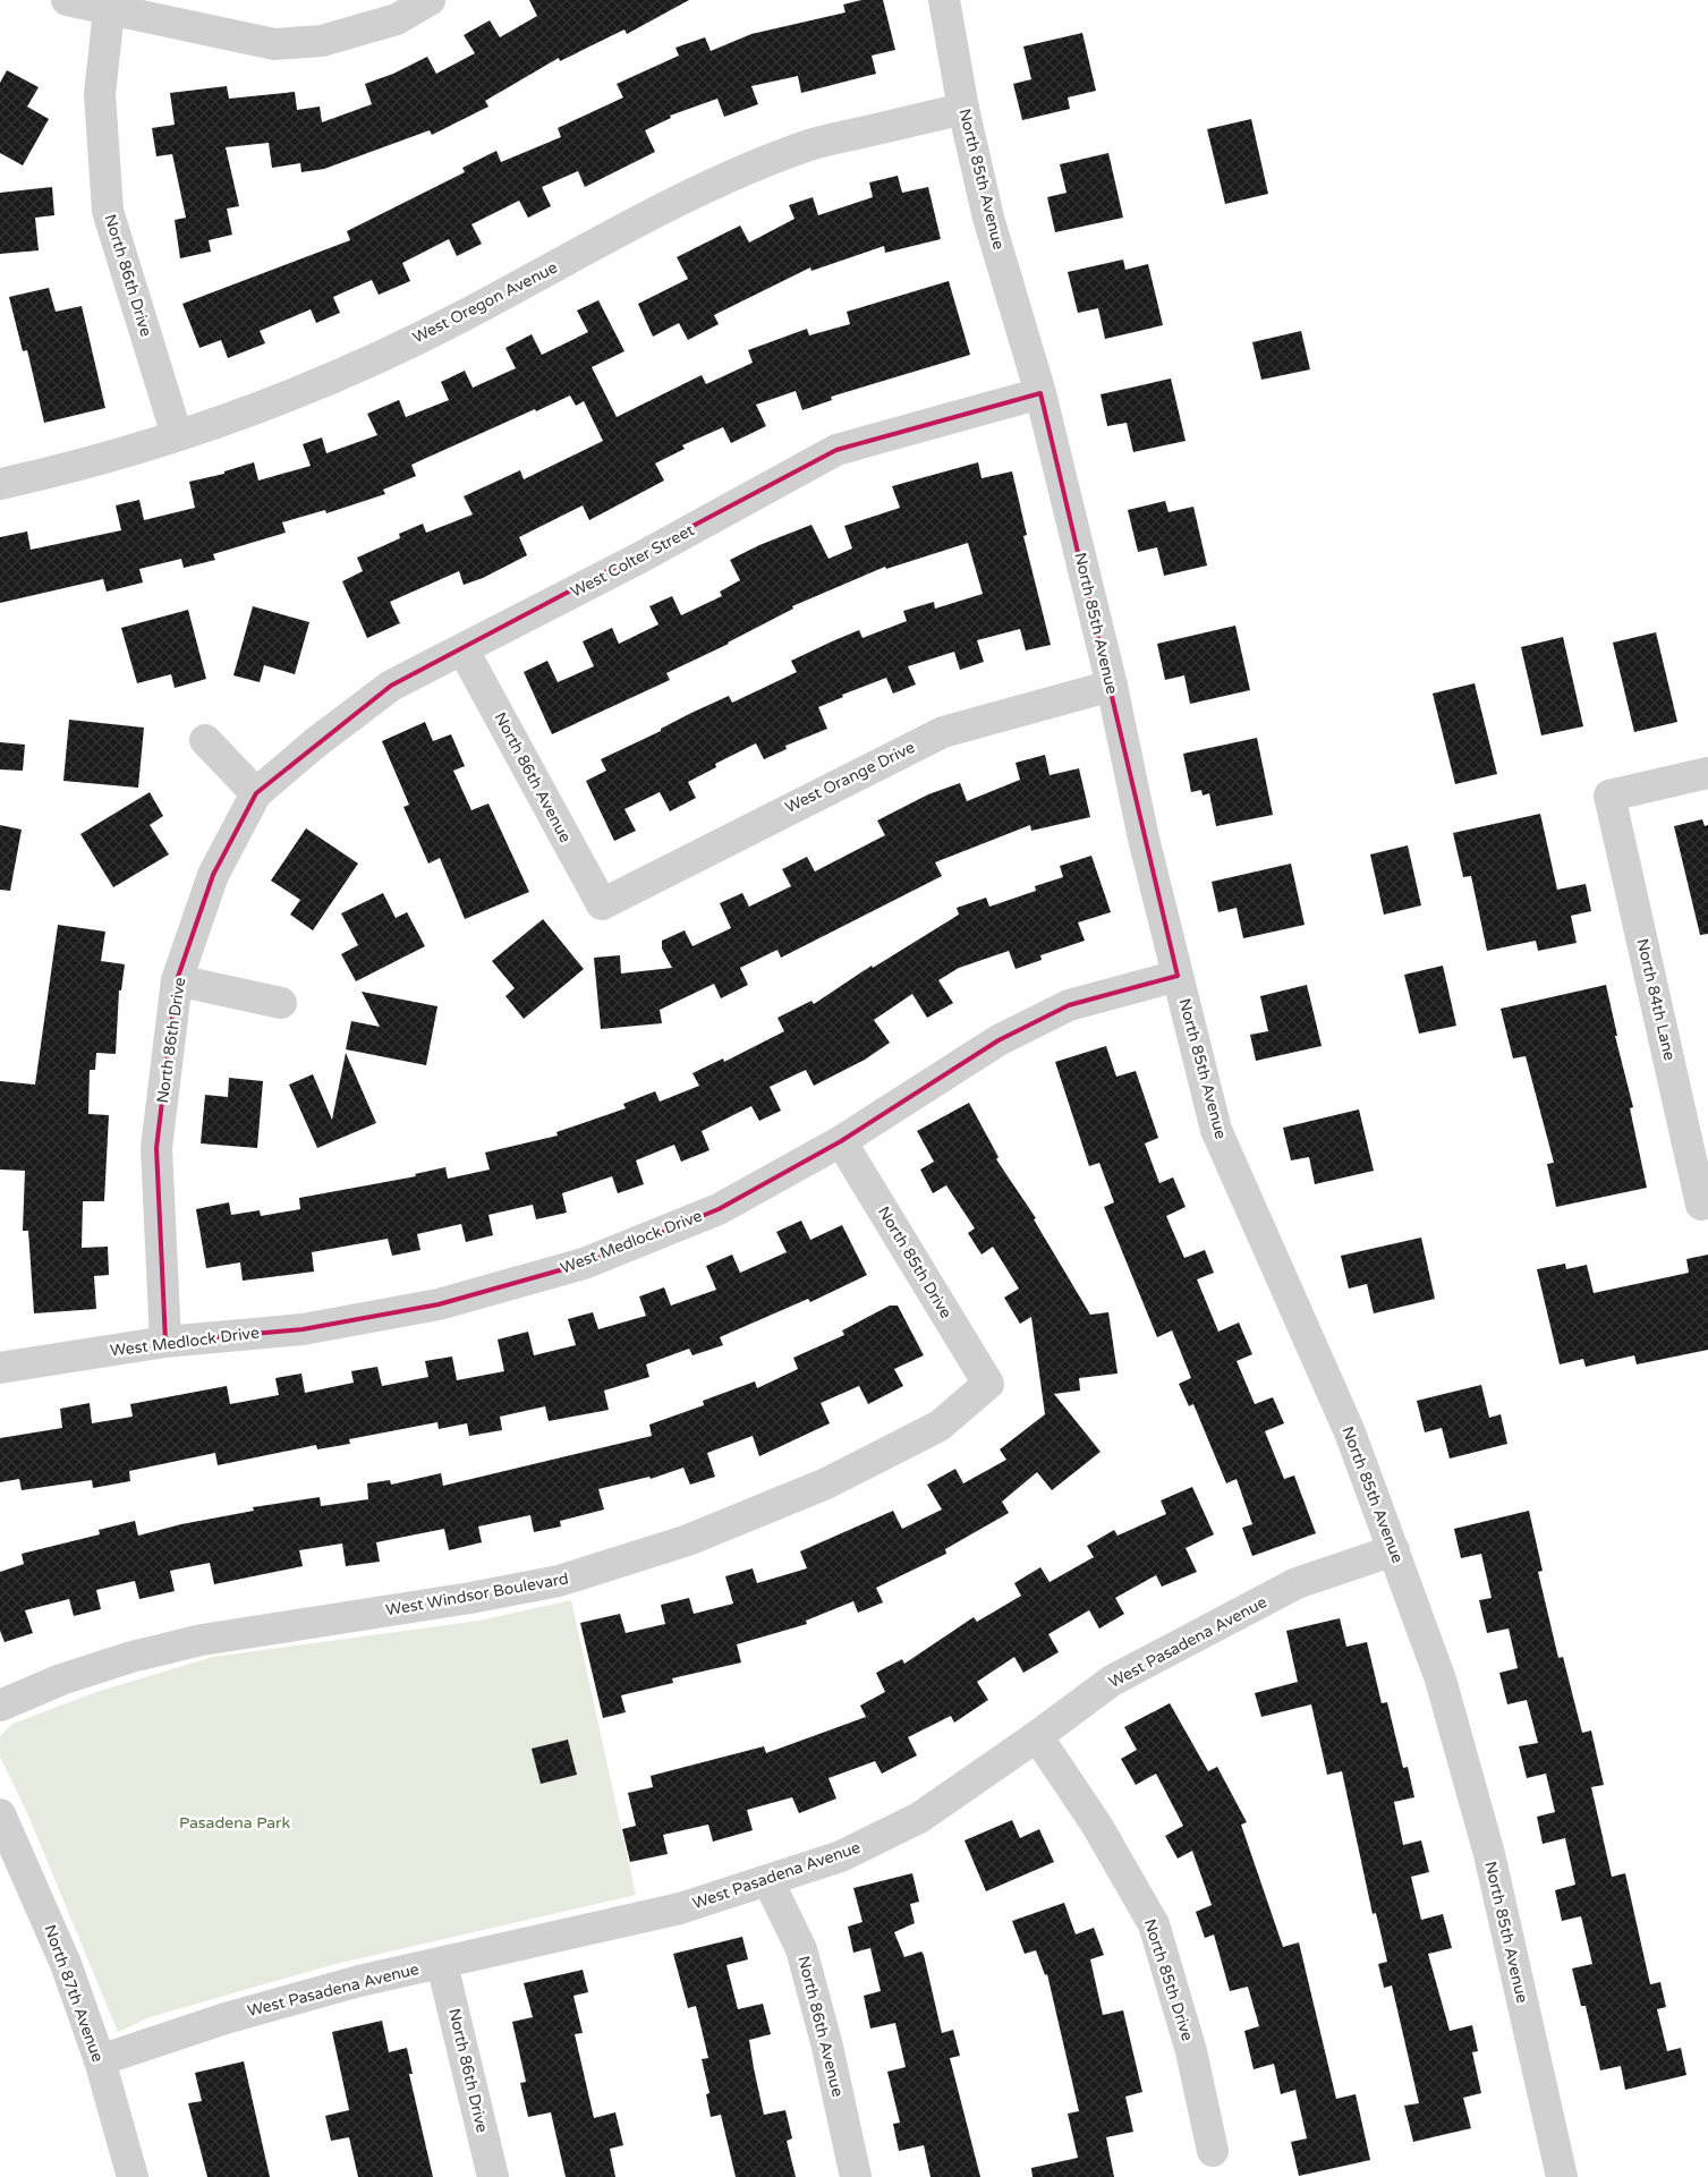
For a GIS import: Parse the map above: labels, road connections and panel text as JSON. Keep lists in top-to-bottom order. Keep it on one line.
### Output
{"streets":{"street":["North 85th Avenue","North 86th Drive","West Oregon Avenue","West Colter Street","North 86th Avenue","West Orange Drive","North 84th Lane","West Medlock Drive","North 85th Drive","West Windsor Boulevard","West Pasadena Avenue","North 87th Avenue"]},"crossings":[["North 85th Avenue","West Oregon Avenue"],["North 85th Avenue","West Colter Street"],["North 85th Avenue","West Orange Drive"],["North 85th Avenue","West Medlock Drive"],["North 85th Avenue","West Pasadena Avenue"],["North 86th Drive","West Oregon Avenue"],["North 86th Drive","West Colter Street"],["North 86th Drive","West Medlock Drive"],["North 86th Drive","West Pasadena Avenue"],["West Colter Street","North 86th Avenue"],["North 86th Avenue","West Orange Drive"],["North 86th Avenue","West Pasadena Avenue"],["West Medlock Drive","North 85th Drive"],["North 85th Drive","West Windsor Boulevard"],["North 85th Drive","West Pasadena Avenue"],["West Pasadena Avenue","North 87th Avenue"]],"parks":["Pasadena Park"]}
